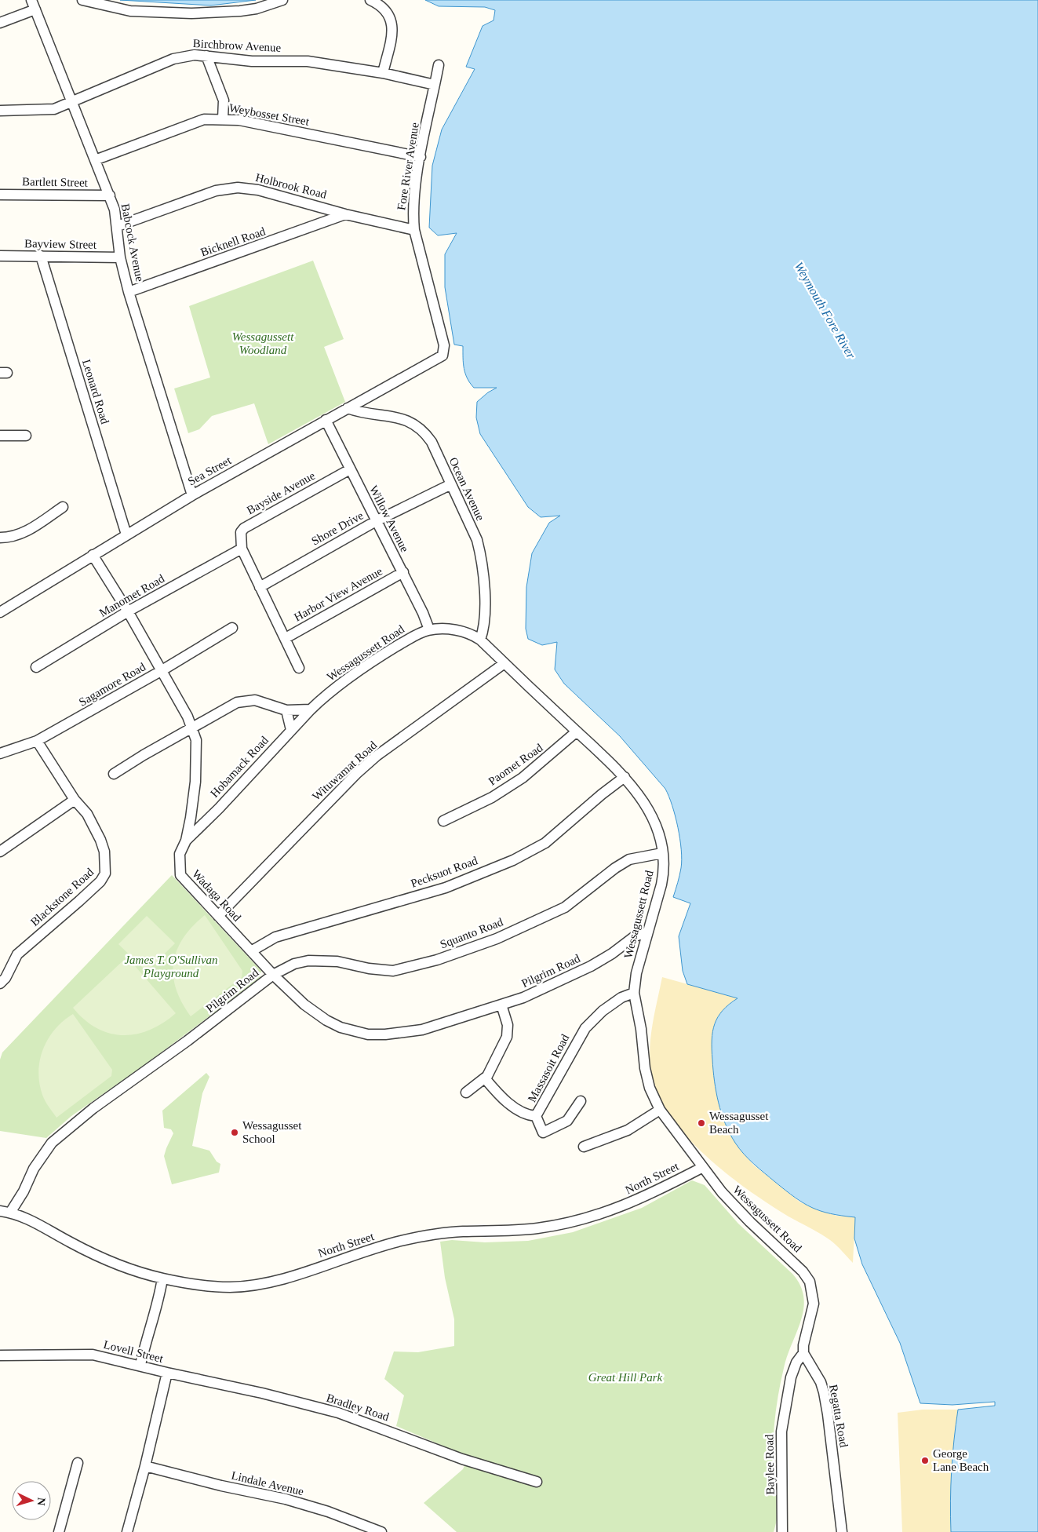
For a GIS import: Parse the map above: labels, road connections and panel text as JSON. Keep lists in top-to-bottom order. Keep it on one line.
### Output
{"streets":{"street":["Birchbrow Avenue","Weybosset Street","Fore River Avenue","Bartlett Street","Holbrook Road","Bicknell Road","Babcock Avenue","Bayview Street","Leonard Road","Sea Street","Ocean Avenue","Bayside Avenue","Willow Avenue","Shore Drive","Harbor View Avenue","Manomet Road","Wessagussett Road","Sagamore Road","Paomet Road","Hobamack Road","Wituwamat Road","Pecksuot Road","Wadaga Road","Blackstone Road","Squanto Road","Pilgrim Road","Massasoit Road","North Street","Lovell Street","Bradley Road","Regatta Road","Baylee Road","Lindale Avenue"]},"crossings":[["Birchbrow Avenue","Fore River Avenue"],["Birchbrow Avenue","Babcock Avenue"],["Weybosset Street","Fore River Avenue"],["Weybosset Street","Babcock Avenue"],["Fore River Avenue","Holbrook Road"],["Fore River Avenue","Sea Street"],["Bartlett Street","Babcock Avenue"],["Holbrook Road","Bicknell Road"],["Holbrook Road","Babcock Avenue"],["Bicknell Road","Babcock Avenue"],["Babcock Avenue","Bayview Street"],["Babcock Avenue","Sea Street"],["Bayview Street","Leonard Road"],["Leonard Road","Sea Street"],["Sea Street","Ocean Avenue"],["Sea Street","Willow Avenue"],["Ocean Avenue","Shore Drive"],["Ocean Avenue","Wessagussett Road"],["Bayside Avenue","Willow Avenue"],["Bayside Avenue","Manomet Road"],["Willow Avenue","Shore Drive"],["Willow Avenue","Harbor View Avenue"],["Willow Avenue","Wessagussett Road"],["Wessagussett Road","Paomet Road"],["Wessagussett Road","Hobamack Road"],["Wessagussett Road","Wituwamat Road"],["Wessagussett Road","Pecksuot Road"],["Wessagussett Road","Squanto Road"],["Wessagussett Road","Pilgrim Road"],["Wessagussett Road","Massasoit Road"],["Wessagussett Road","North Street"],["Wessagussett Road","Regatta Road"],["Wessagussett Road","Baylee Road"],["Sagamore Road","Blackstone Road"],["Hobamack Road","Wadaga Road"],["Wituwamat Road","Wadaga Road"],["Pecksuot Road","Wadaga Road"],["Wadaga Road","Squanto Road"],["Wadaga Road","Pilgrim Road"],["Squanto Road","Pilgrim Road"],["Pilgrim Road","North Street"],["Lovell Street","Bradley Road"],["Lovell Street","Lindale Avenue"],["Regatta Road","Baylee Road"]],"water":["Weymouth Fore River"],"parks":["Wessagussett Woodland","James T. O'Sullivan Playground","Great Hill Park"],"places":["Wessagusset Beach","Wessagusset School","George Lane Beach"],"north":"right"}
